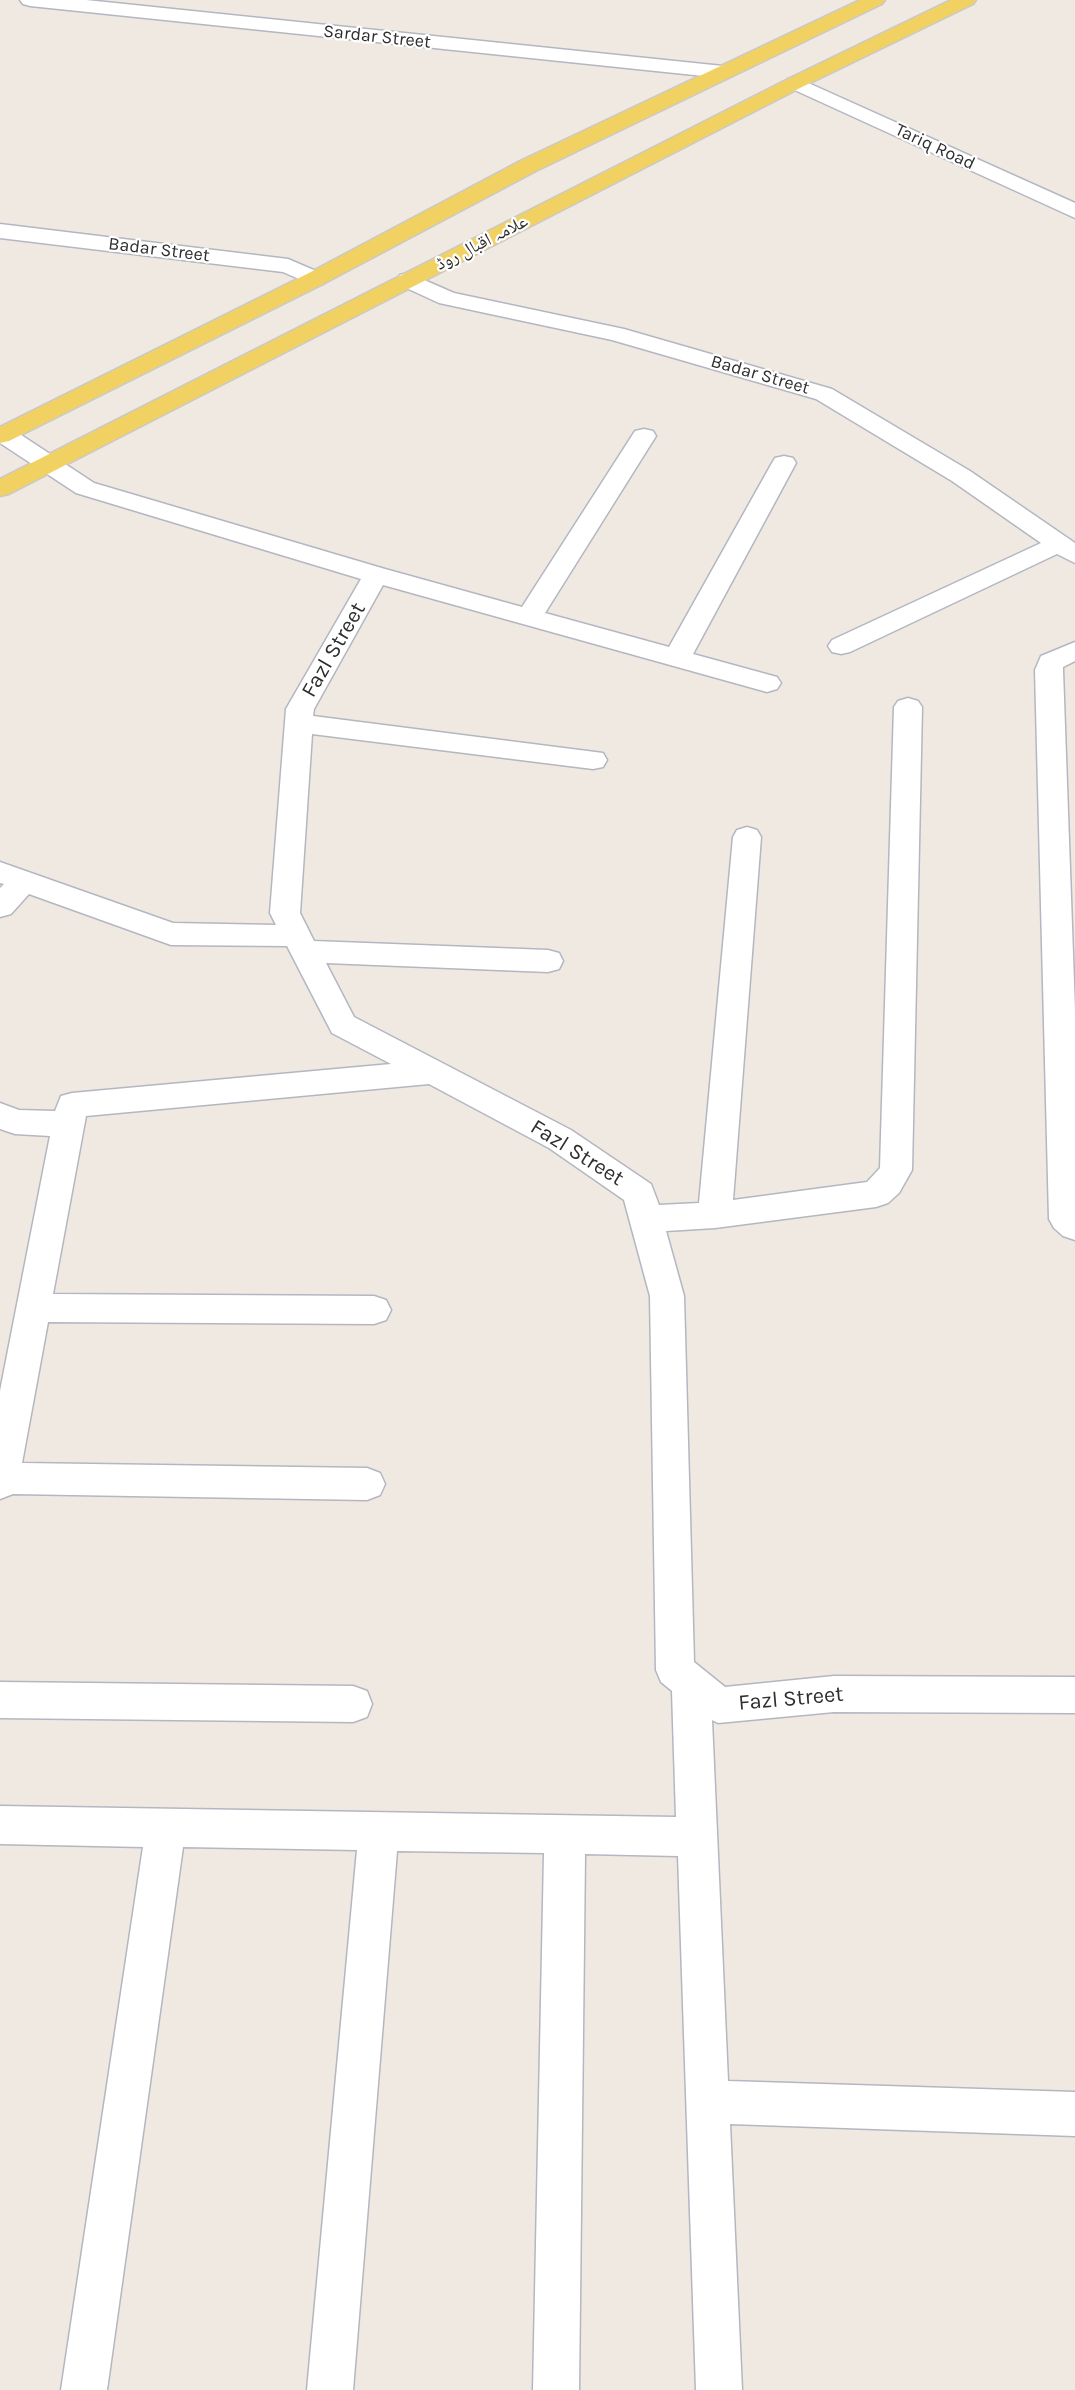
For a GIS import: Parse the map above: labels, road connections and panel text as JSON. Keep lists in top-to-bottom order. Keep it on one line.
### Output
{"streets":{"main road":["علامہ اقبال روڈ"],"street":["Sardar Street","Tariq Road","Badar Street","Fazl Street"]},"crossings":[["Tariq Road","علامہ اقبال روڈ"],["علامہ اقبال روڈ","Badar Street"],["علامہ اقبال روڈ","Fazl Street"]]}
